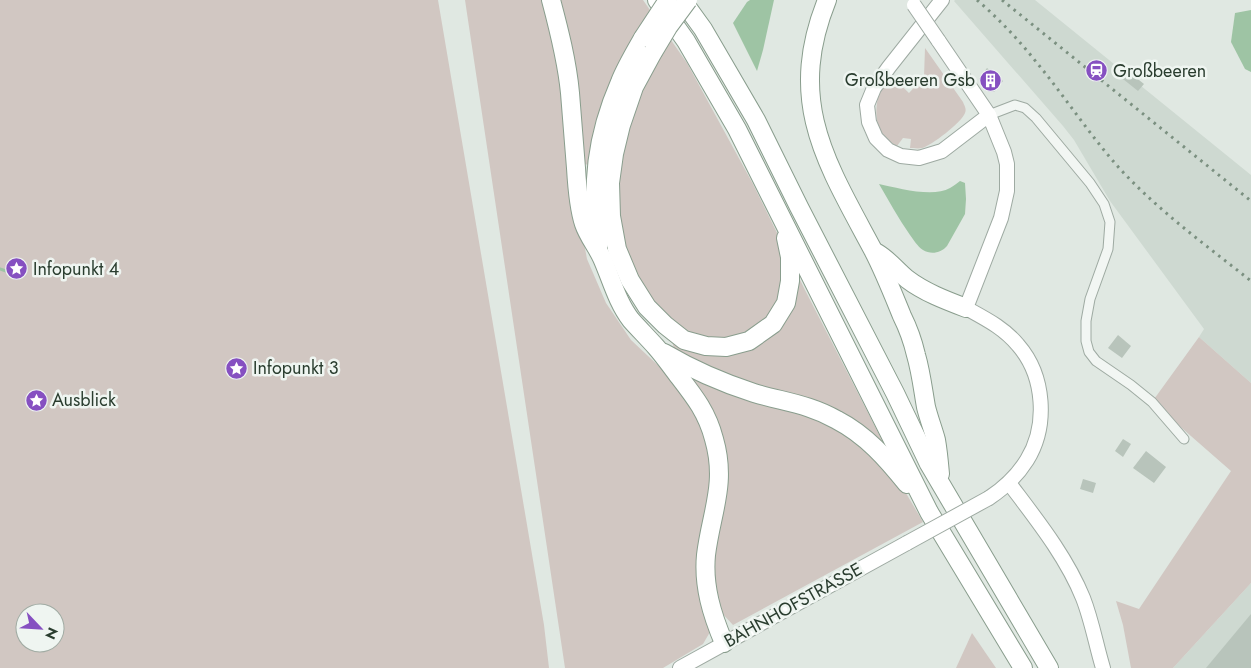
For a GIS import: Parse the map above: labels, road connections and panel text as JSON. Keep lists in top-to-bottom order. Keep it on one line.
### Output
{"streets":{"main road":["BAHNHOFSTRASSE"]},"places":{"station":["Großbeeren"],"building":["Großbeeren Gsb"],"place":["Infopunkt 4","Infopunkt 3","Ausblick"]},"north":"bottom right"}
